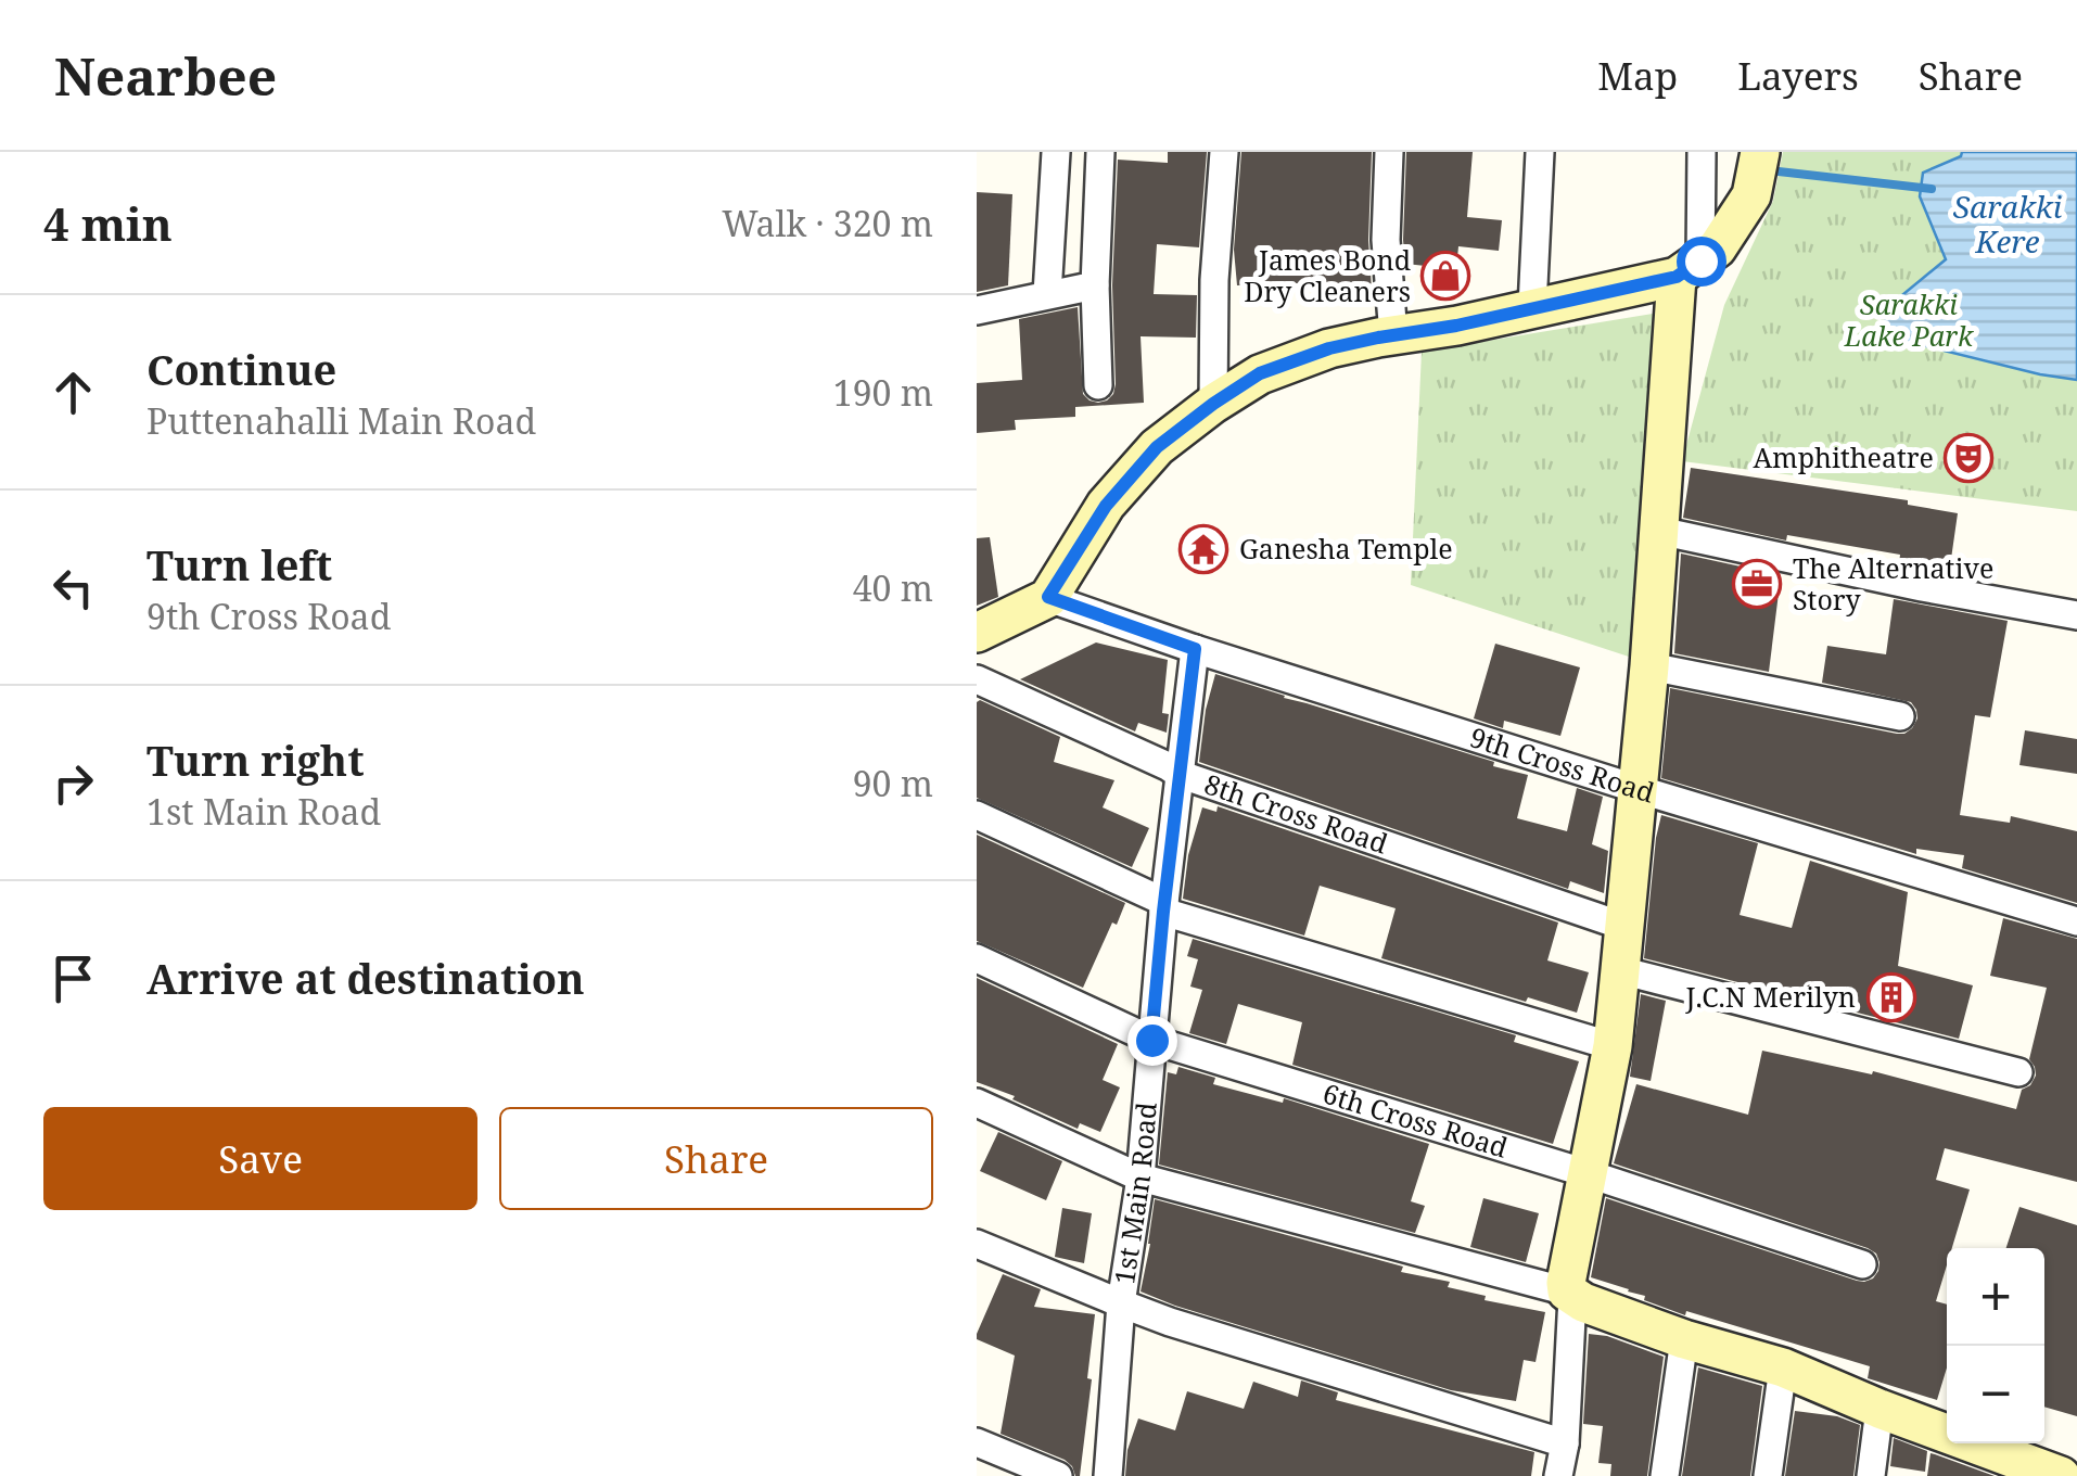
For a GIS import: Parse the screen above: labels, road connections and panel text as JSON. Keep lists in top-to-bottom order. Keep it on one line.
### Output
{"streets":{"street":["9th Cross Road","8th Cross Road","6th Cross Road","1st Main Road"]},"crossings":[["9th Cross Road","1st Main Road"],["8th Cross Road","1st Main Road"],["6th Cross Road","1st Main Road"]],"water":["Sarakki Kere"],"parks":["Sarakki Lake Park"],"places":{"shop":["James Bond Dry Cleaners"],"theatre":["Amphitheatre"],"temple":["Ganesha Temple"],"office":["The Alternative Story"],"building":["J.C.N Merilyn"]},"page":{"header":"Nearbee","nav":["Map","Layers","Share"],"heading":["4 min","Walk · 320 m"],"list":[["Continue","Puttenahalli Main Road","190 m"],["Turn left","9th Cross Road","40 m"],["Turn right","1st Main Road","90 m"],"Arrive at destination"],"buttons":["Save","Share"],"map_buttons":["+","−"]}}
